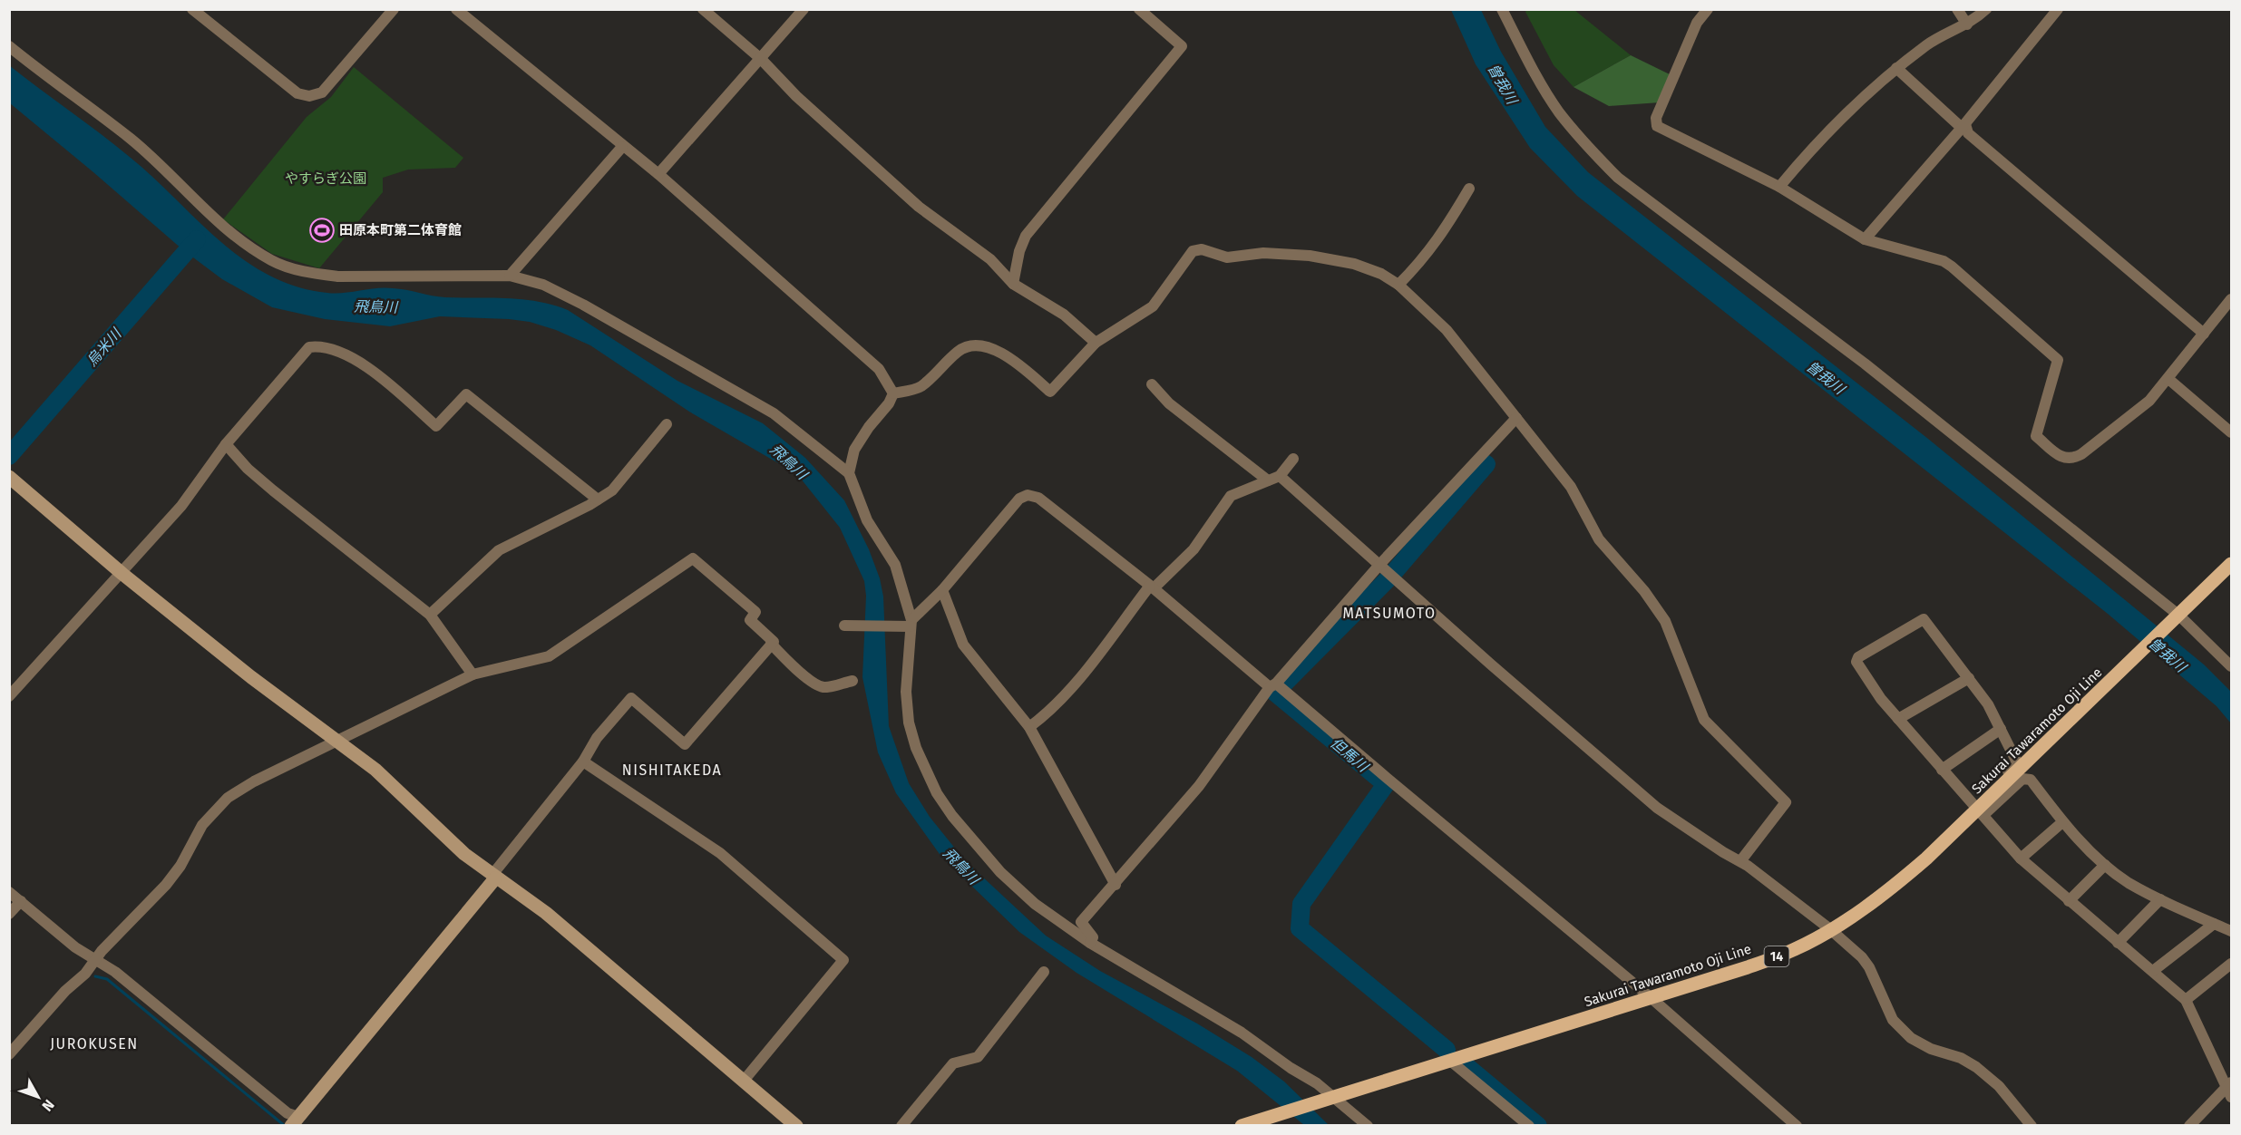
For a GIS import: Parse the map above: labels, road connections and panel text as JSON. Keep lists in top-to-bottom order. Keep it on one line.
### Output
{"streets":{"main road":["Sakurai Tawaramoto Oji Line","14"]},"districts":["MATSUMOTO","NISHITAKEDA","JUROKUSEN"],"water":["曽我川","飛鳥川","烏米川","但馬川"],"parks":["やすらぎ公園"],"places":{"sports":["田原本町第二体育館"]},"north":"bottom right"}
